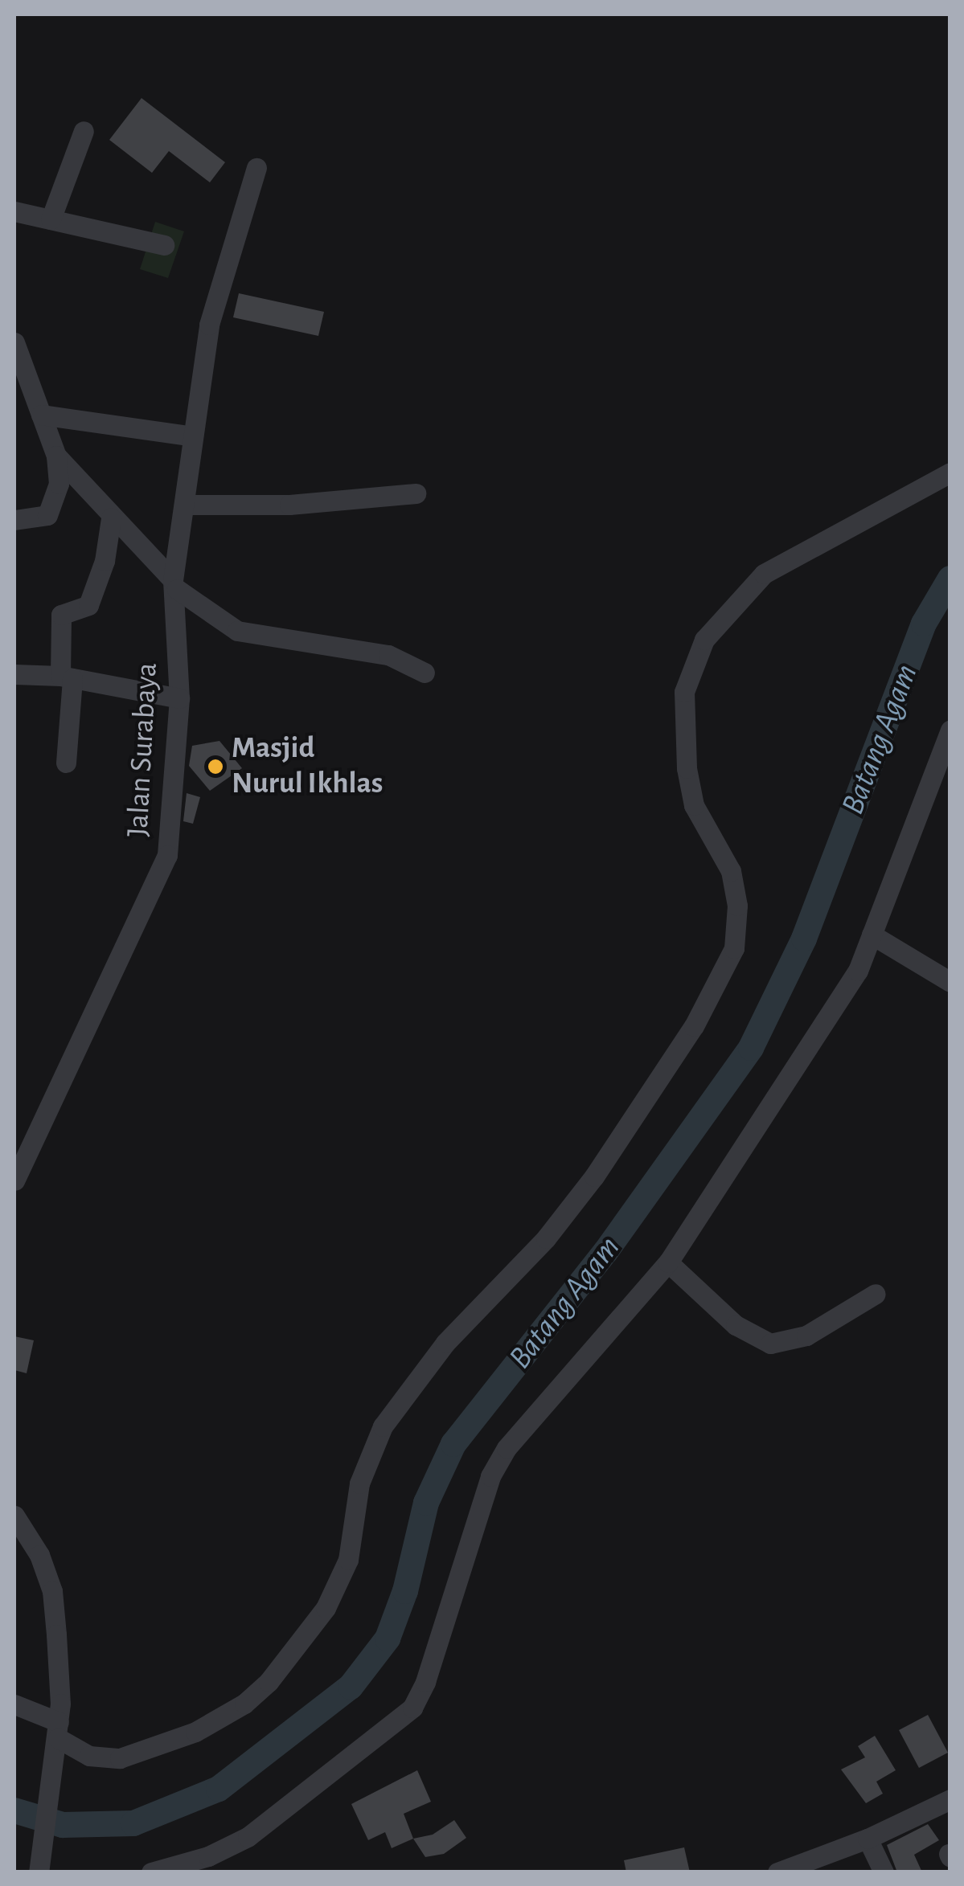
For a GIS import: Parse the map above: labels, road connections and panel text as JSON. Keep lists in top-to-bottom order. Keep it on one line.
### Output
{"streets":{"street":["Jalan Surabaya"]},"water":["Batang Agam"],"places":["Masjid Nurul Ikhlas"]}
